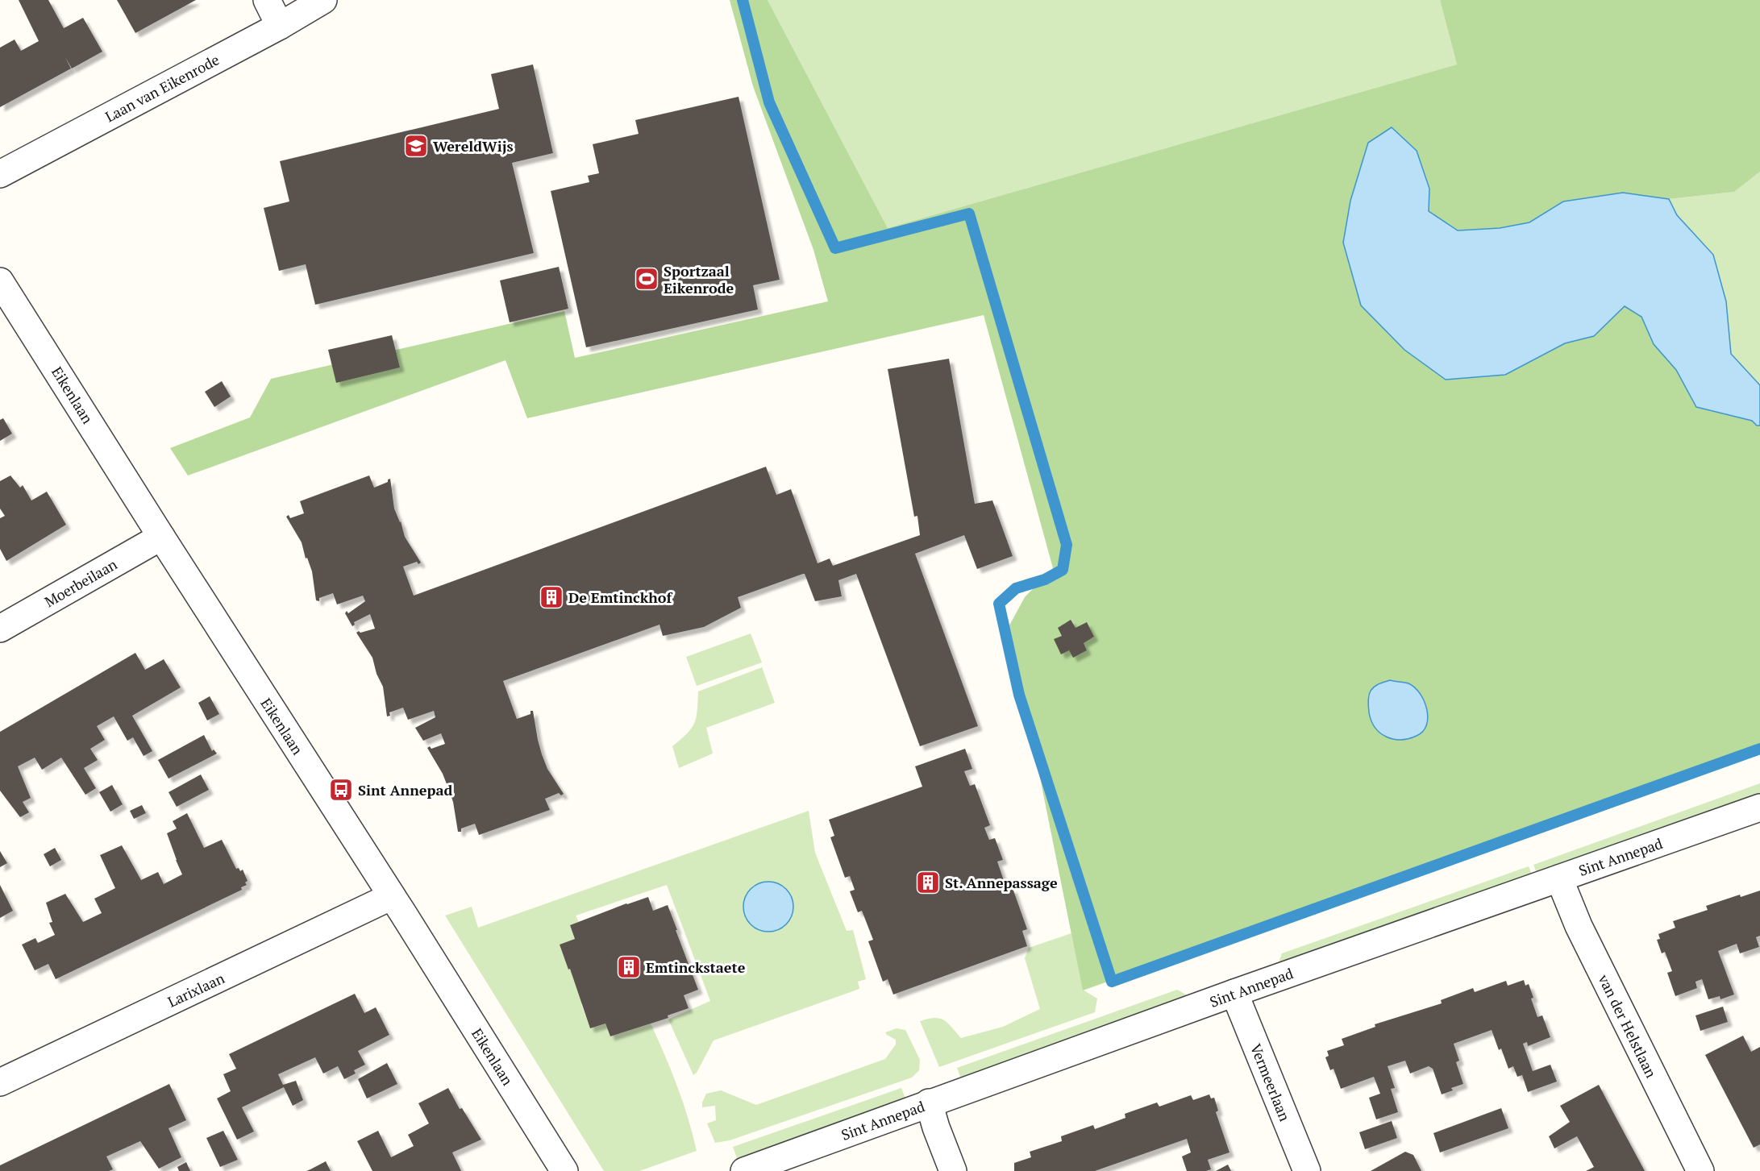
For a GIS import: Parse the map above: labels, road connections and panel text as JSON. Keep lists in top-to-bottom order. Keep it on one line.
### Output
{"streets":{"street":["Laan van Eikenrode","Eikenlaan","Moerbeilaan","Sint Annepad","Larixlaan","van der Helstlaan","Vermeerlaan"]},"crossings":[["Eikenlaan","Moerbeilaan"],["Eikenlaan","Larixlaan"],["Sint Annepad","van der Helstlaan"],["Sint Annepad","Vermeerlaan"]],"places":{"school or university":["WereldWijs"],"sports":["Sportzaal Eikenrode"],"building":["De Emtinckhof","St. Annepassage","Emtinckstaete"],"bus stop":["Sint Annepad"]}}
